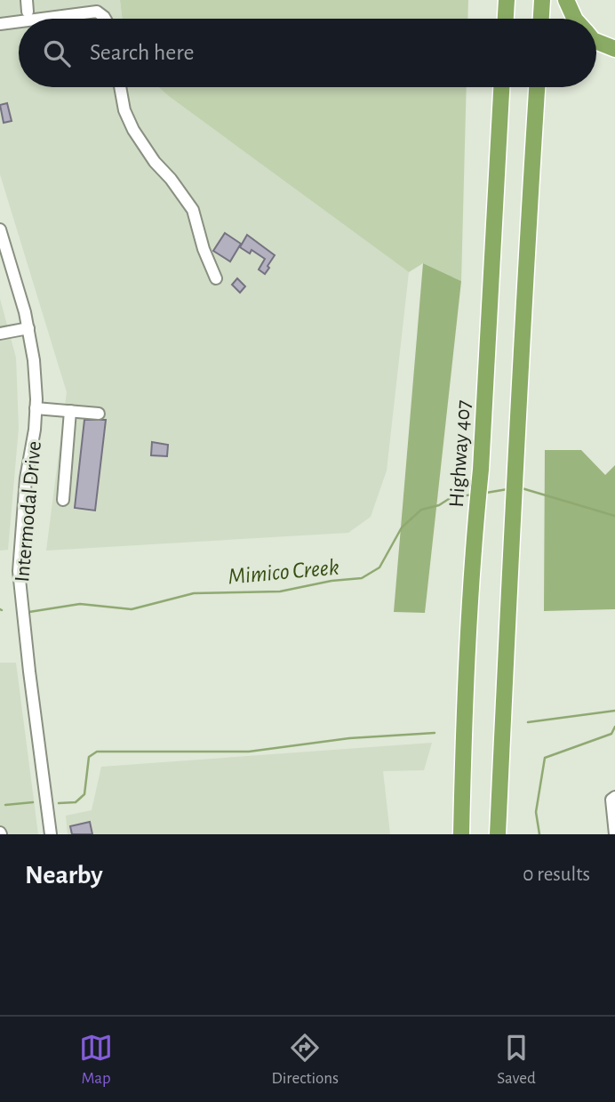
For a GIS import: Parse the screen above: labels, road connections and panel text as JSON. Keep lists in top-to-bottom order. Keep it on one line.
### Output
{"streets":{"highway":["Highway 407"],"street":["Intermodal Drive"]},"water":["Mimico Creek"],"page":{"search":"Search here","heading":["Nearby","0 results"],"nav":["Map","Directions","Saved"]}}
